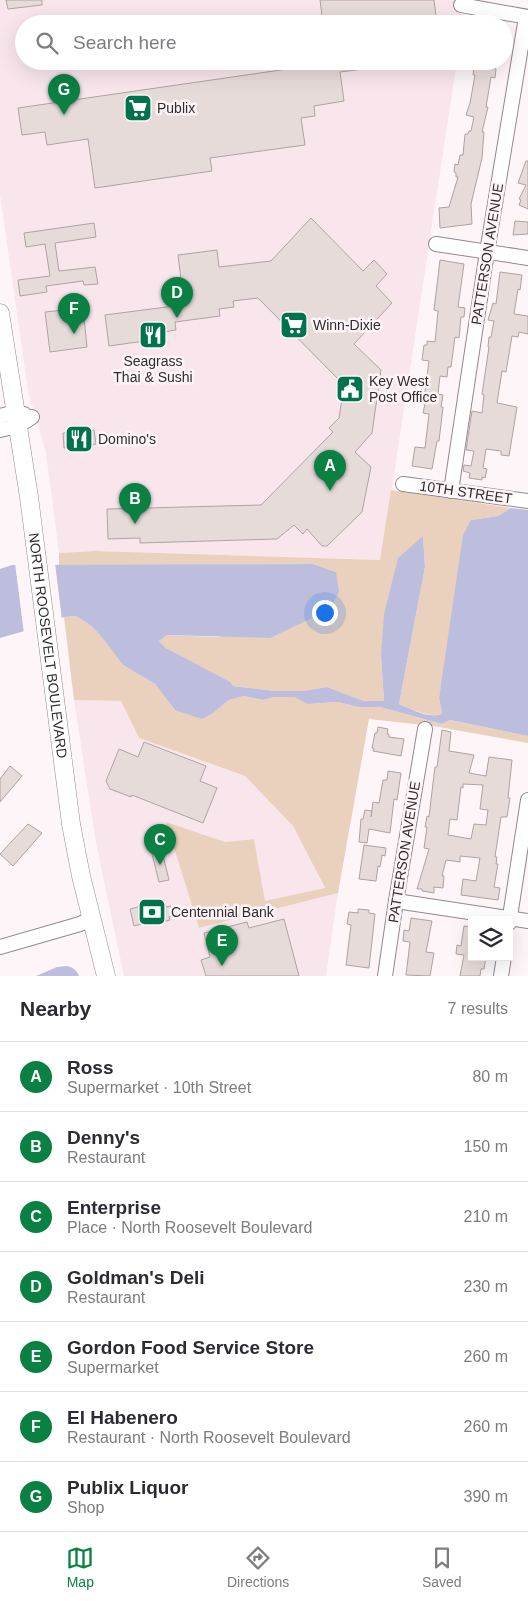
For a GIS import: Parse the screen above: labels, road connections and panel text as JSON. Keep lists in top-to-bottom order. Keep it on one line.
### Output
{"streets":{"main road":["NORTH ROOSEVELT BOULEVARD"],"street":["PATTERSON AVENUE","10TH STREET"]},"crossings":[["PATTERSON AVENUE","10TH STREET"]],"places":{"supermarket":["Publix","Winn-Dixie"],"restaurant":["Seagrass Thai & Sushi","Domino's"],"public building":["Key West Post Office"],"bank":["Centennial Bank"]},"page":{"search":"Search here","pins":["G","D","F","A","B","C","E"],"heading":["Nearby","7 results"],"list":[{"mark":"A","name":"Ross","note":"Supermarket · 10th Street","value":"80 m"},{"mark":"B","name":"Denny's","note":"Restaurant","value":"150 m"},{"mark":"C","name":"Enterprise","note":"Place · North Roosevelt Boulevard","value":"210 m"},{"mark":"D","name":"Goldman's Deli","note":"Restaurant","value":"230 m"},{"mark":"E","name":"Gordon Food Service Store","note":"Supermarket","value":"260 m"},{"mark":"F","name":"El Habenero","note":"Restaurant · North Roosevelt Boulevard","value":"260 m"},{"mark":"G","name":"Publix Liquor","note":"Shop","value":"390 m"}],"nav":["Map","Directions","Saved"]}}
